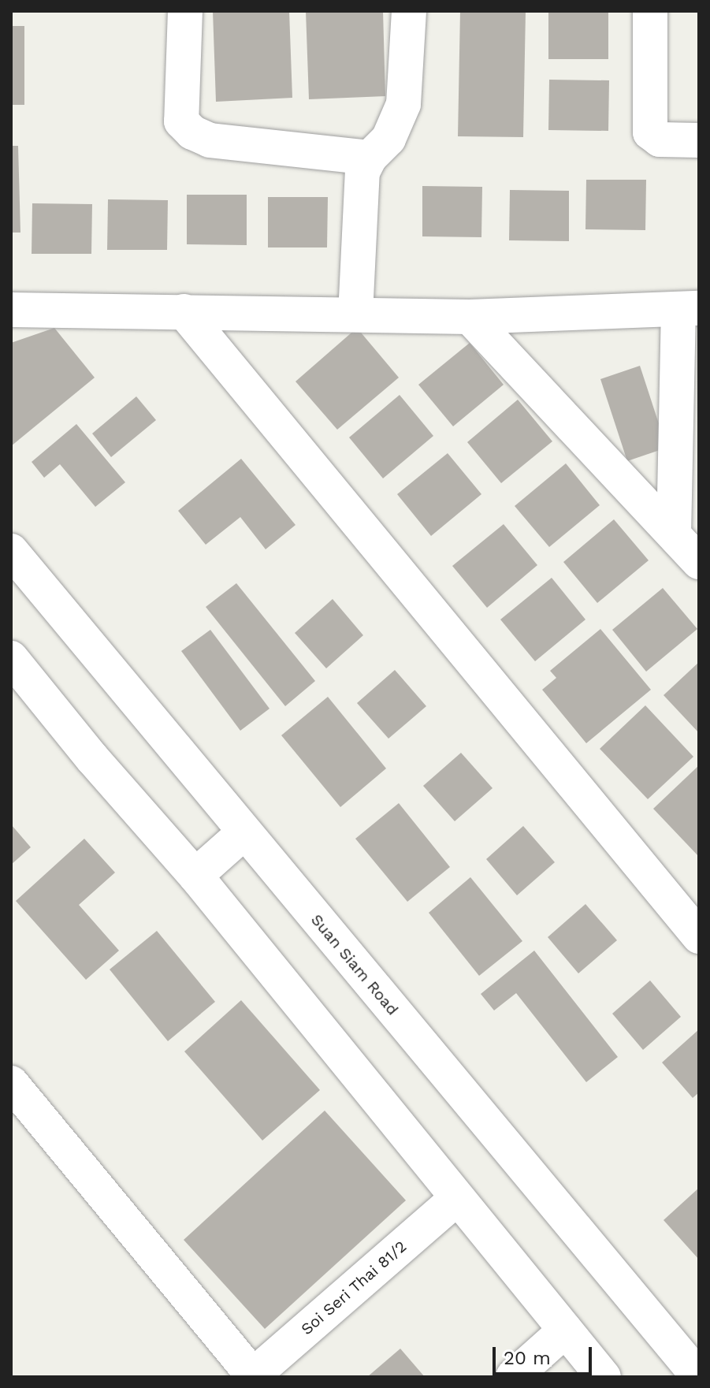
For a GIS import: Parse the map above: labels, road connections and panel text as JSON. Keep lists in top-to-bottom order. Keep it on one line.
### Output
{"streets":{"street":["Suan Siam Road","Soi Seri Thai 81/2"]},"scale_bar":"20 m"}
